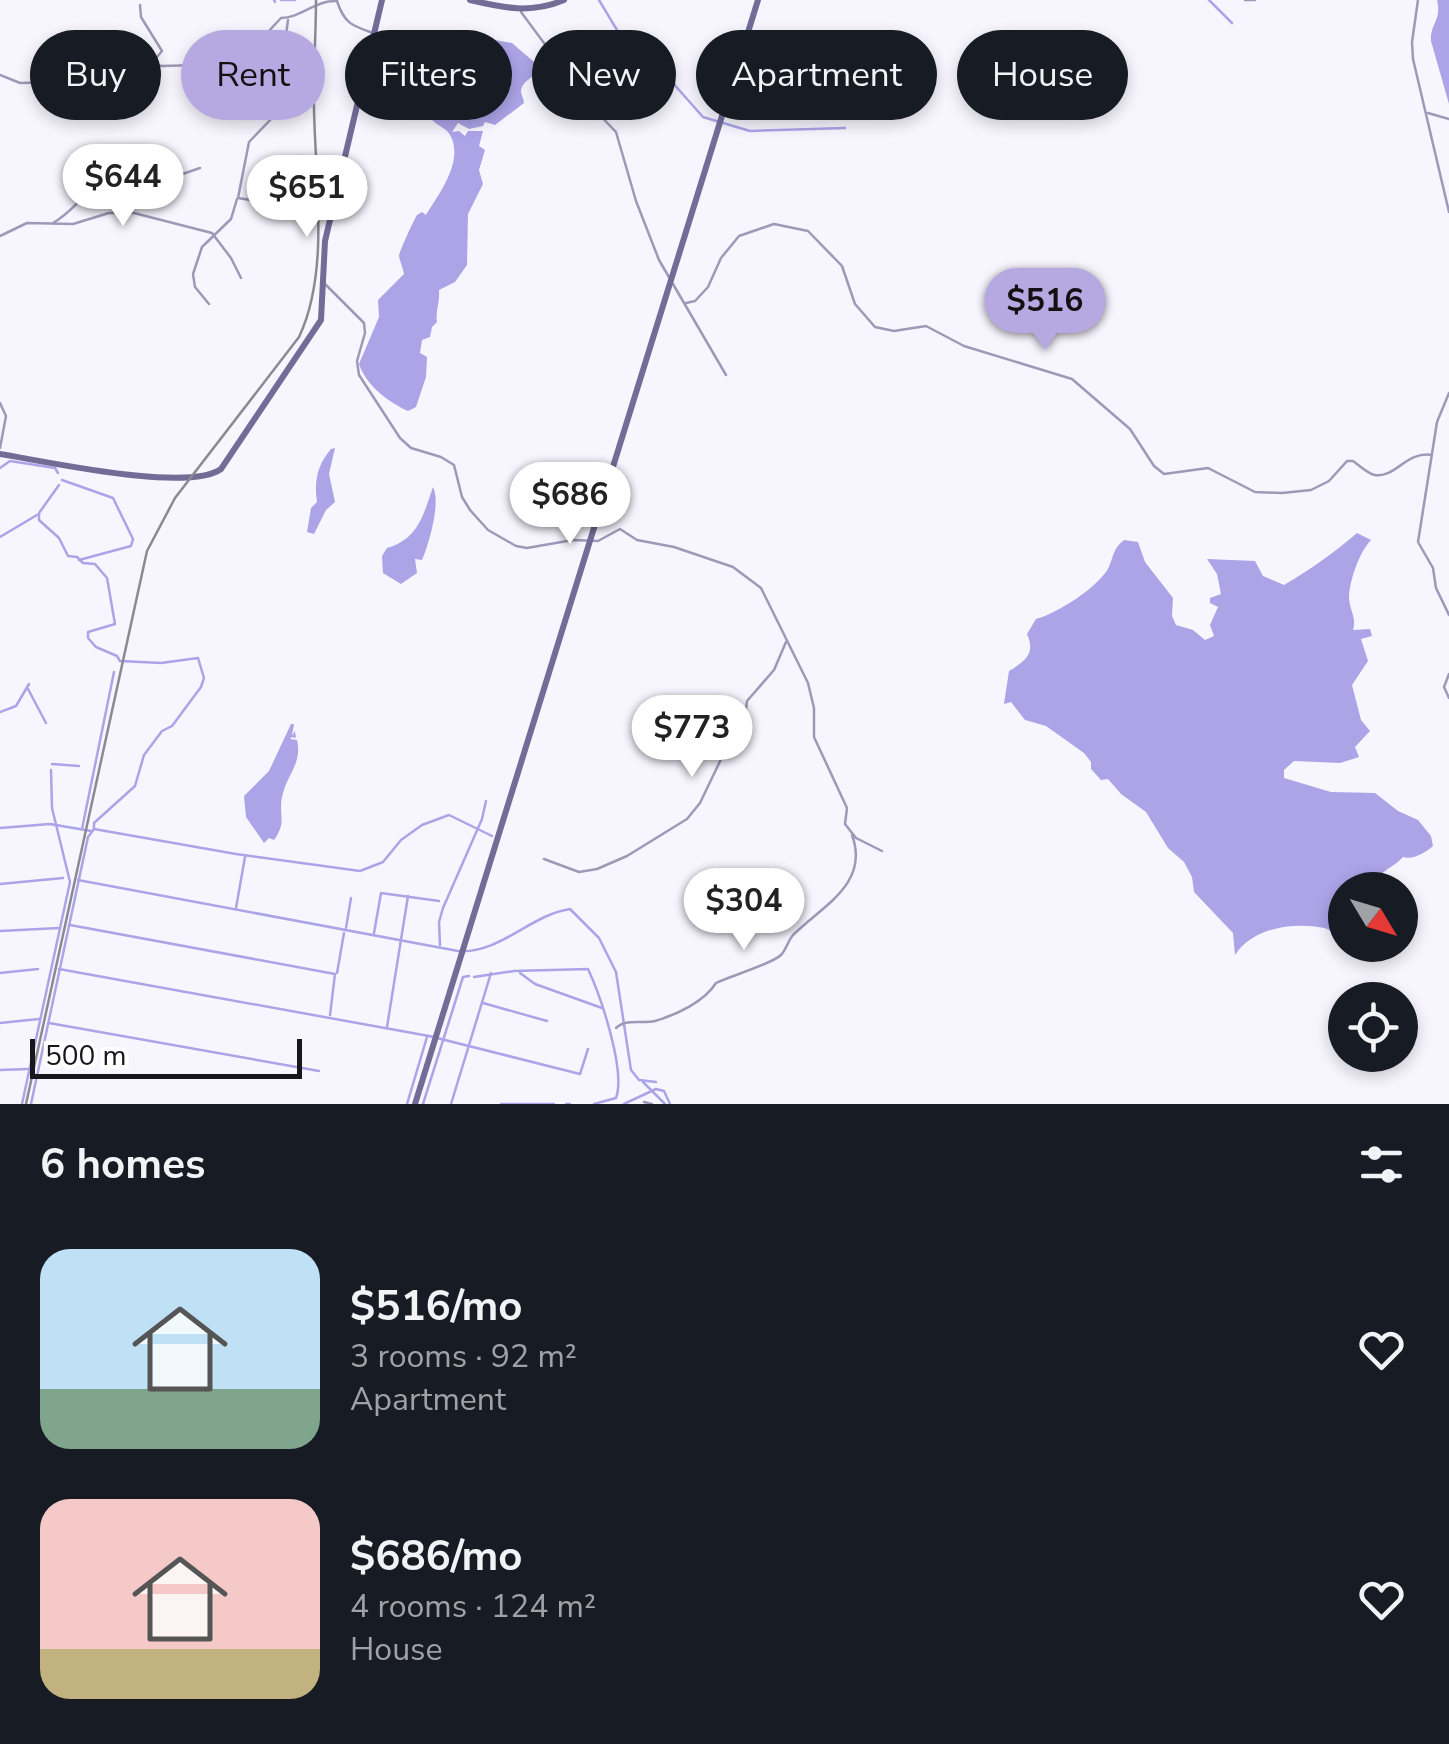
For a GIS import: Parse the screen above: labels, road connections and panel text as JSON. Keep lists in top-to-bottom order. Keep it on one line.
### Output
{"scale_bar":"500 m","north":"bottom right","page":{"chip":["Buy","Rent","Filters","New","Apartment","House"],"price":["$644","$651","$516","$686","$773","$304"],"scale":"500 m","heading":"6 homes","list":[{"name":"$516/mo","note":"3 rooms · 92 m² · Apartment"},{"name":"$686/mo","note":"4 rooms · 124 m² · House"}]}}
